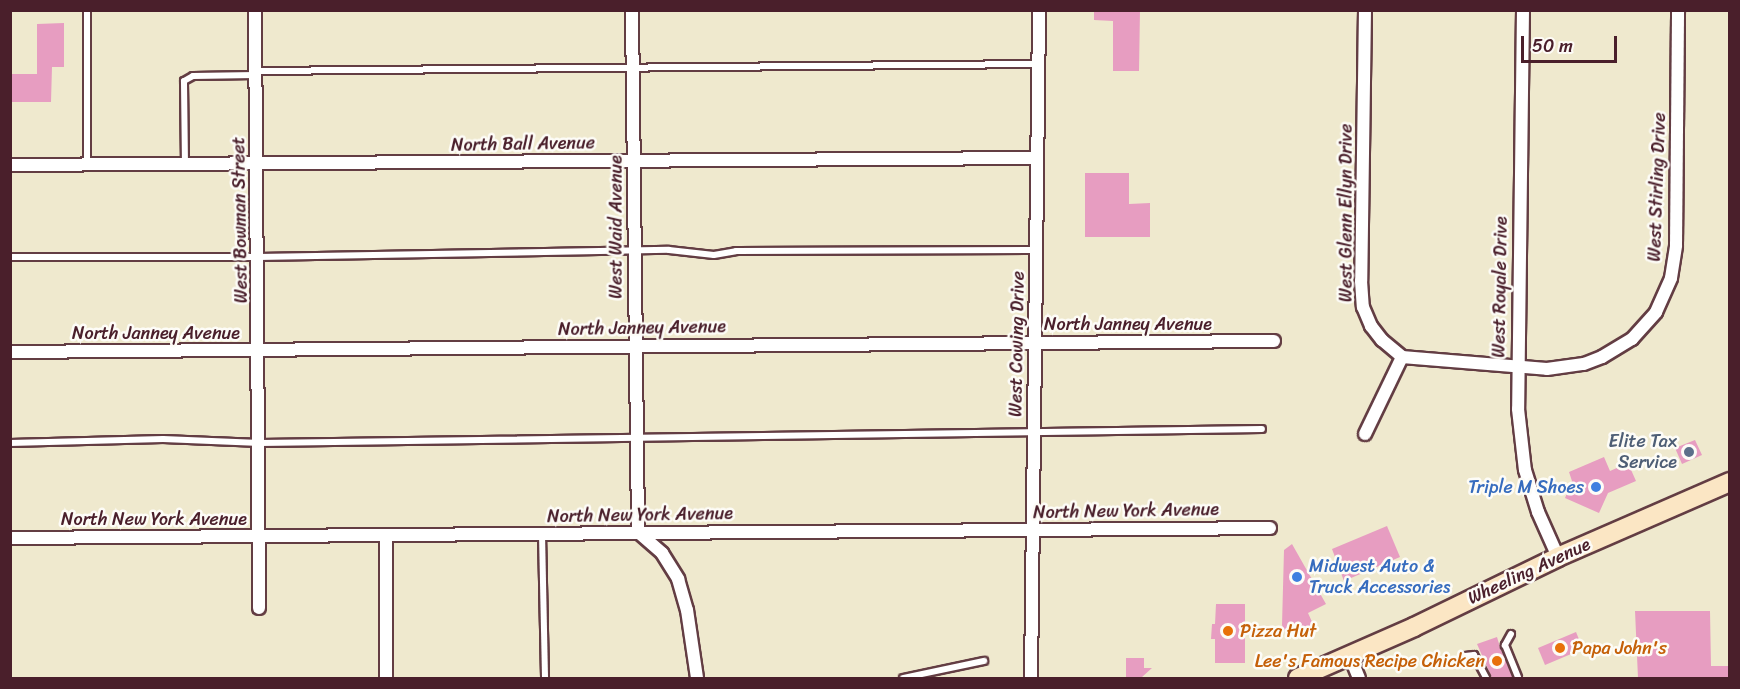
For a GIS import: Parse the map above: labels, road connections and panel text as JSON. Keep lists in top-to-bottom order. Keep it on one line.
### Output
{"streets":{"main road":["Wheeling Avenue"],"street":["North Ball Avenue","West Stirling Drive","West Glenn Ellyn Drive","West Bowman Street","West Waid Avenue","West Royale Drive","North Janney Avenue","West Cowing Drive","North New York Avenue"]},"crossings":[["North Ball Avenue","West Bowman Street"],["North Ball Avenue","West Waid Avenue"],["North Ball Avenue","West Cowing Drive"],["West Stirling Drive","West Royale Drive"],["West Bowman Street","North Janney Avenue"],["West Bowman Street","North New York Avenue"],["West Waid Avenue","North Janney Avenue"],["West Waid Avenue","North New York Avenue"],["West Royale Drive","Wheeling Avenue"],["North Janney Avenue","West Cowing Drive"],["West Cowing Drive","North New York Avenue"]],"places":["Elite Tax Service","Triple M Shoes","Midwest Auto & Truck Accessories","Pizza Hut","Papa John's","Lee's Famous Recipe Chicken"],"scale_bar":"50 m"}
